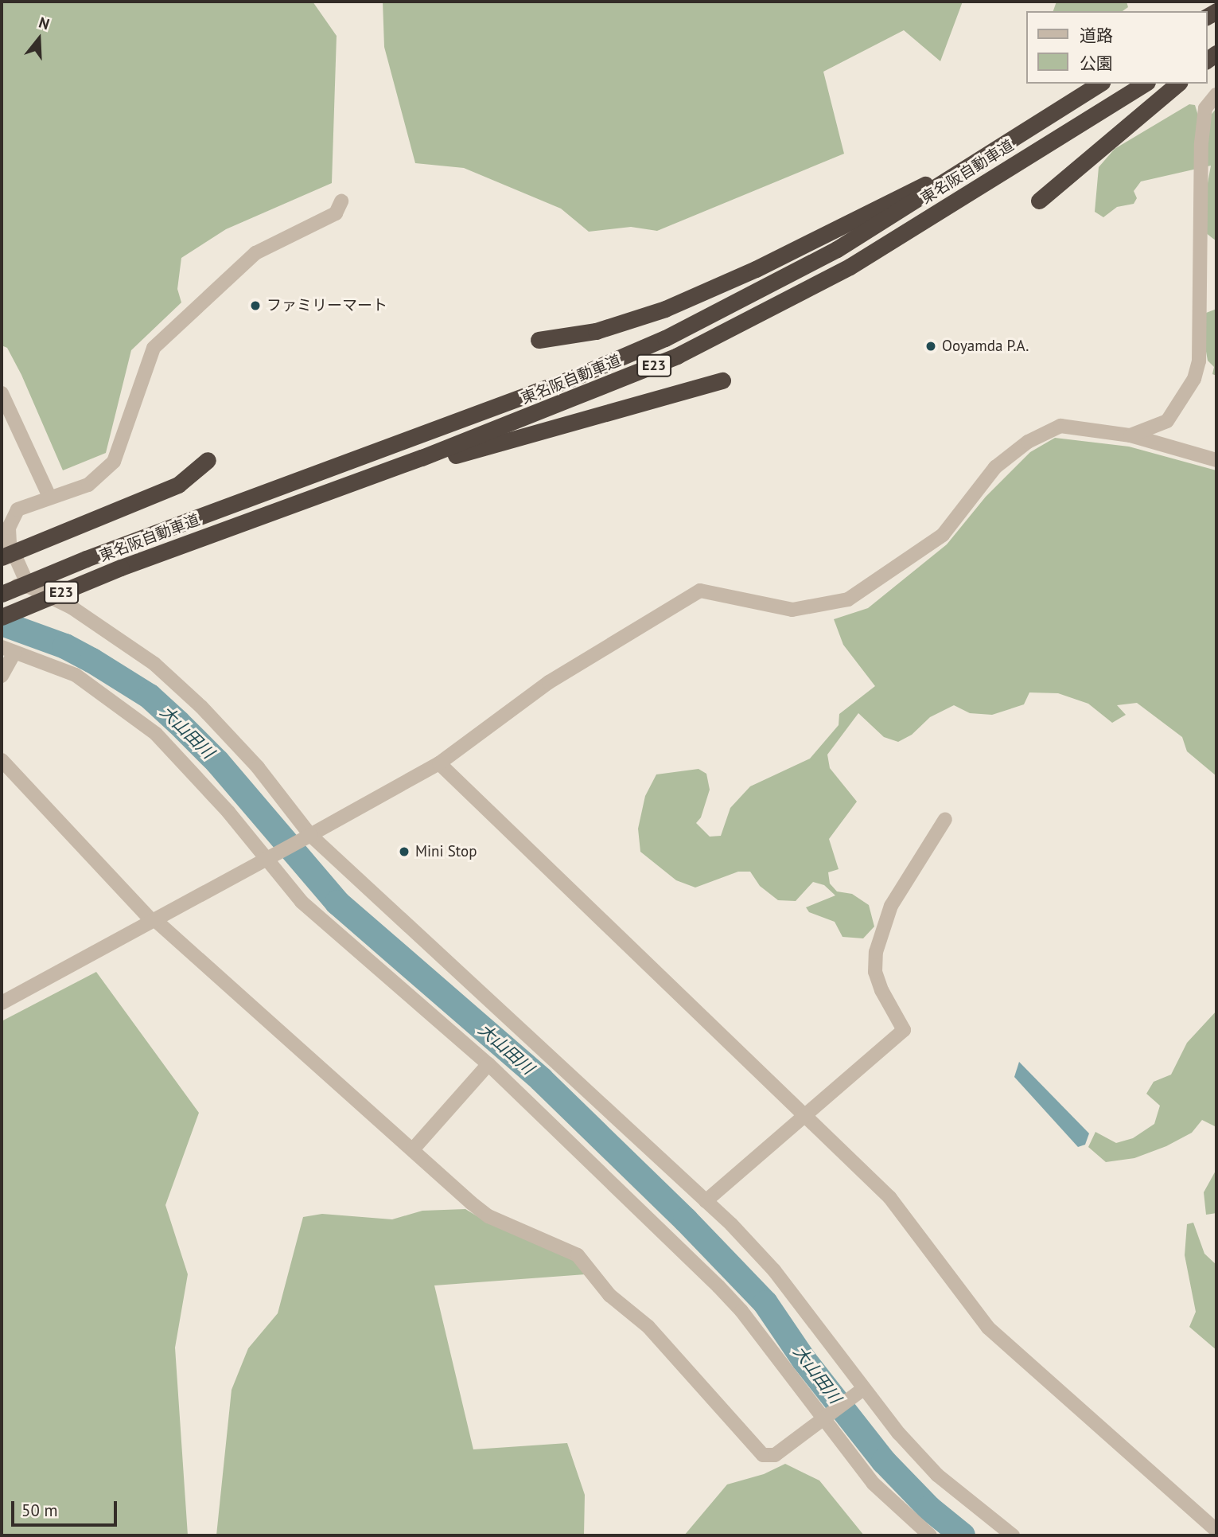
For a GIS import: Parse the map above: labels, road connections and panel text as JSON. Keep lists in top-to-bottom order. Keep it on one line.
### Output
{"streets":{"highway":["東名阪自動車道","E23"]},"water":["大山田川"],"places":["ファミリーマート","Ooyamda P.A.","Mini Stop"],"legend":["道路","公園"],"scale_bar":"50 m","north":"top"}
